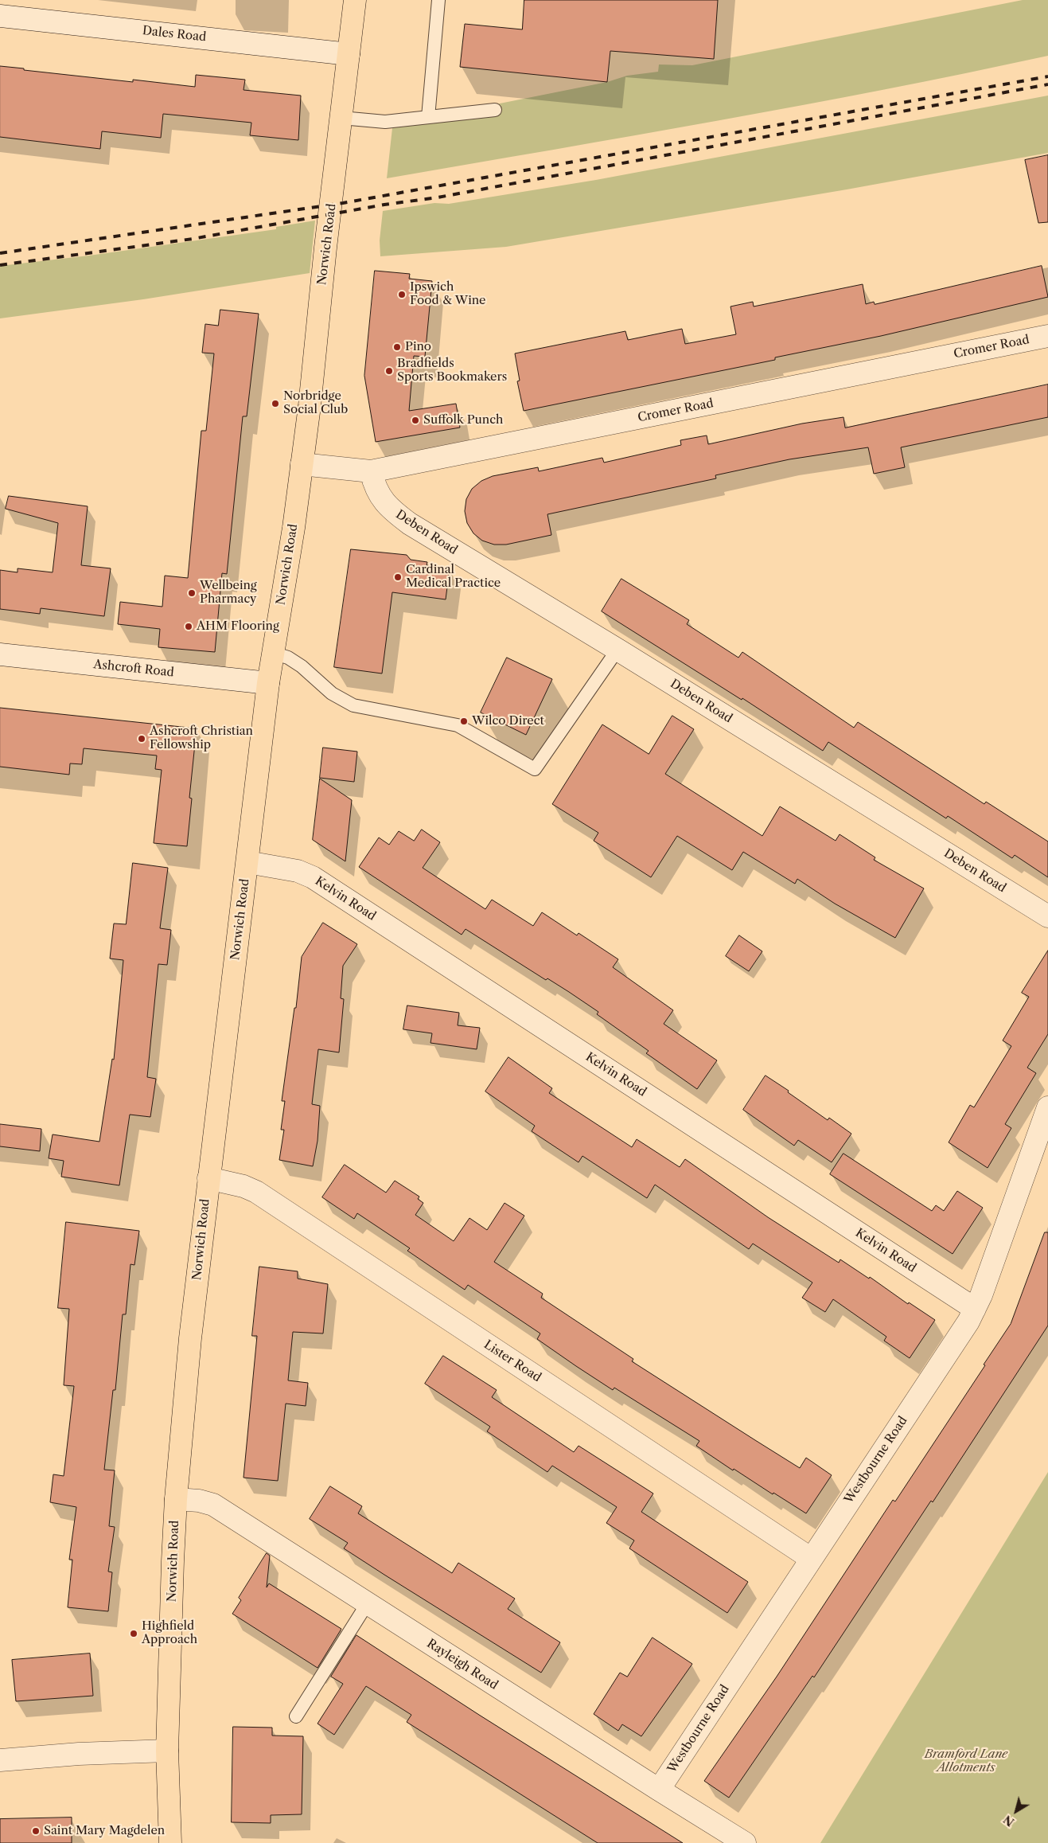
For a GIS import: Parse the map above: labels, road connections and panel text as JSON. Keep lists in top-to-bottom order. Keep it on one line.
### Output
{"streets":{"main road":["Norwich Road"],"street":["Dales Road","Cromer Road","Deben Road","Ashcroft Road","Kelvin Road","Lister Road","Westbourne Road","Rayleigh Road"]},"crossings":[["Dales Road","Norwich Road"],["Norwich Road","Cromer Road"],["Norwich Road","Ashcroft Road"],["Norwich Road","Kelvin Road"],["Norwich Road","Lister Road"],["Norwich Road","Rayleigh Road"],["Cromer Road","Deben Road"],["Kelvin Road","Westbourne Road"],["Lister Road","Westbourne Road"],["Westbourne Road","Rayleigh Road"]],"parks":["Bramford Lane Allotments"],"places":["Ipswich Food & Wine","Pino","Bradfields Sports Bookmakers","Norbridge Social Club","Suffolk Punch","Cardinal Medical Practice","Wellbeing Pharmacy","AHM Flooring","Wilco Direct","Ashcroft Christian Fellowship","Highfield Approach","Saint Mary Magdelen"],"north":"bottom left"}
